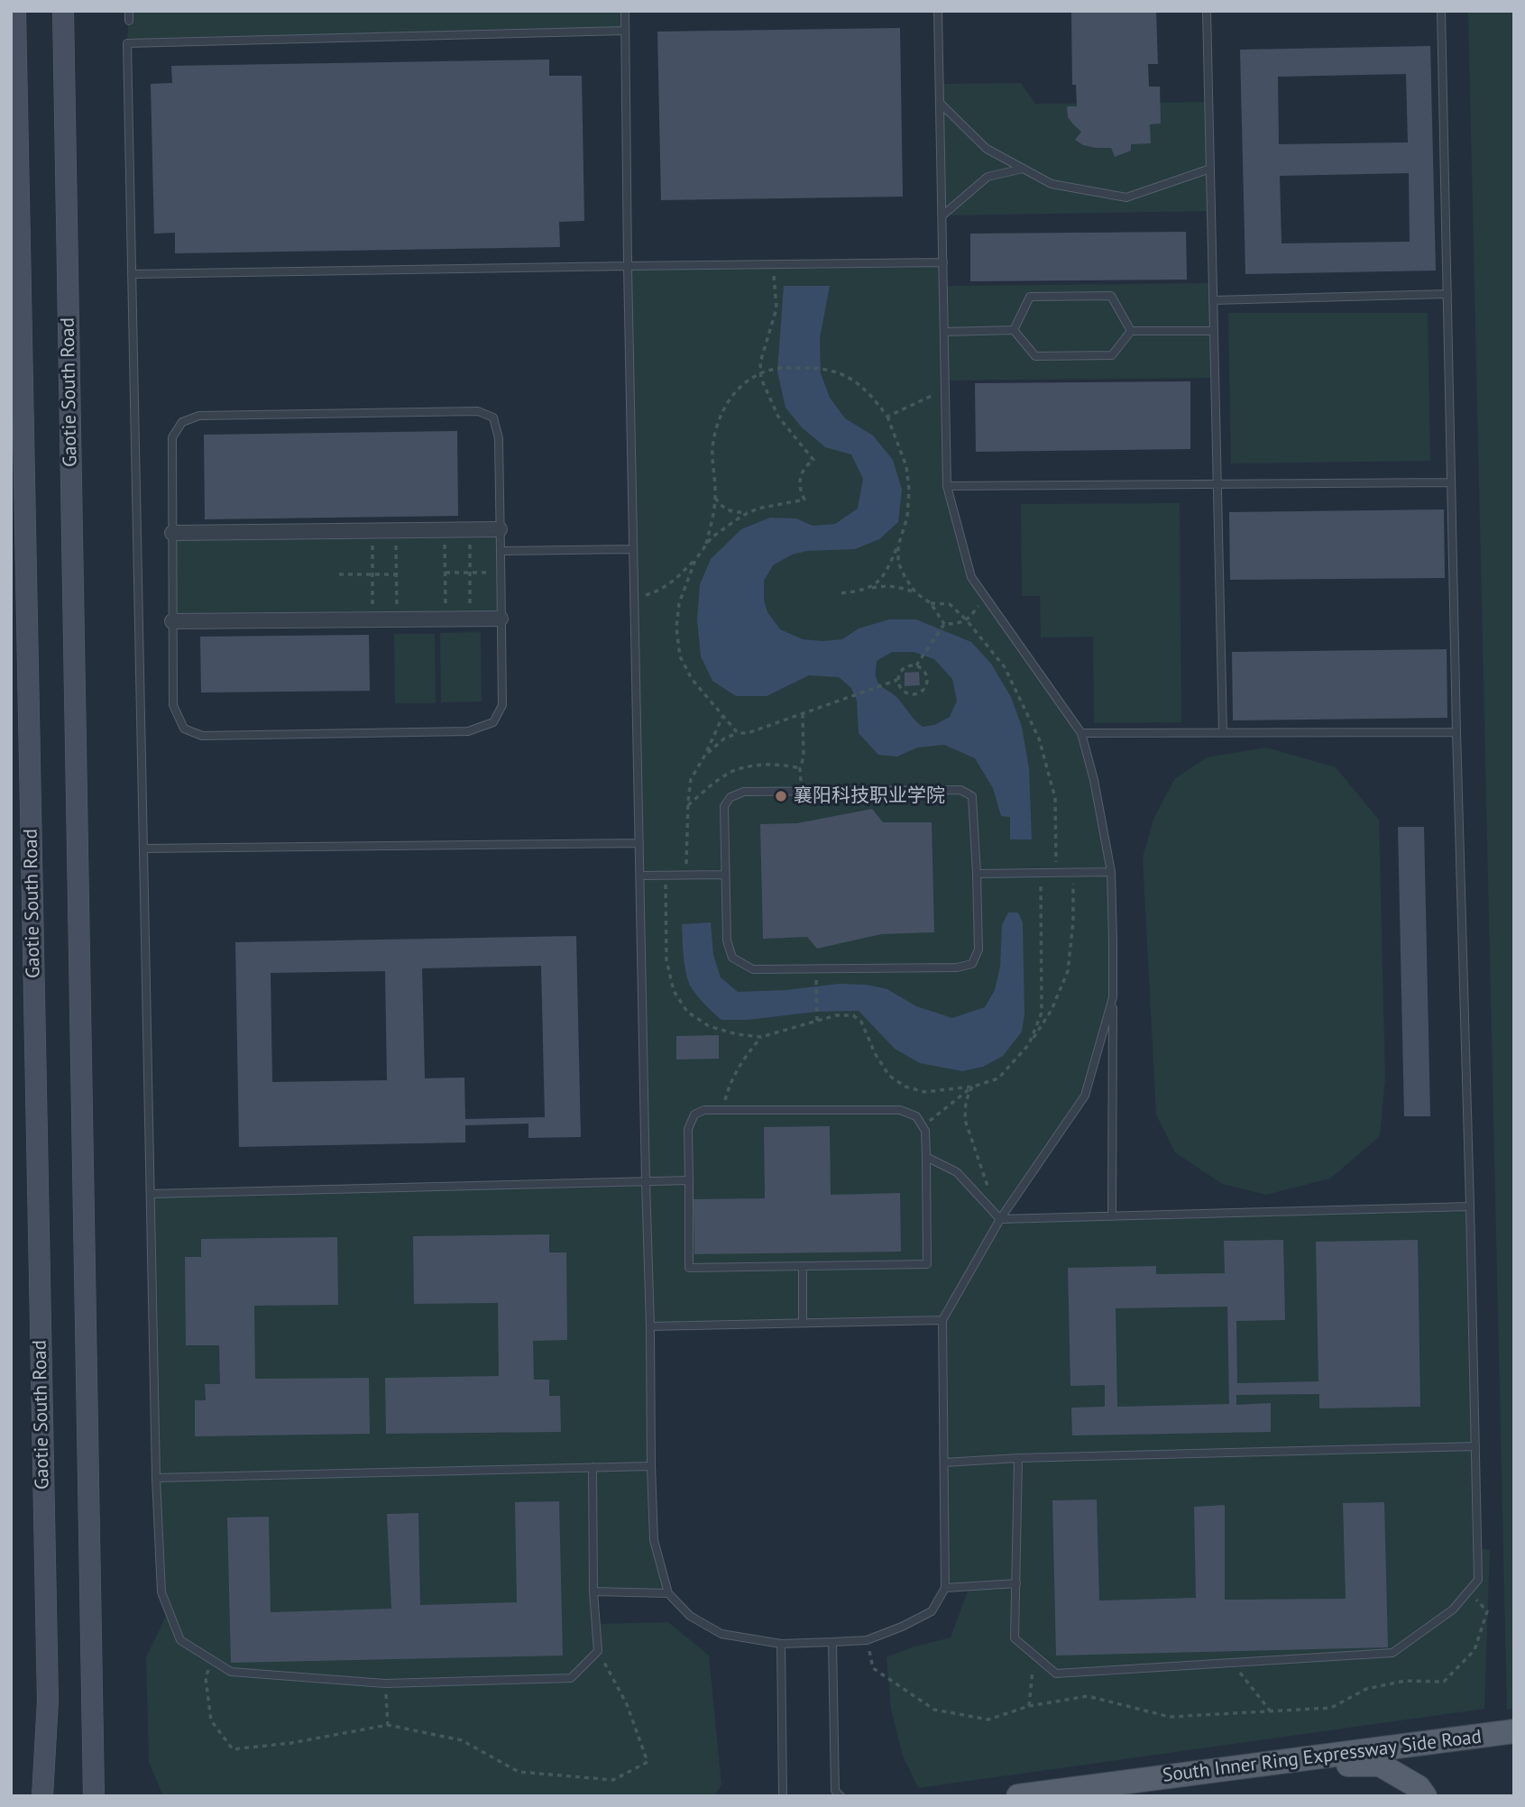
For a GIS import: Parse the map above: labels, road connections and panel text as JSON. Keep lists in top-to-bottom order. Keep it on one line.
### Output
{"streets":{"main road":["Gaotie South Road","South Inner Ring Expressway Side Road"]},"places":["襄阳科技职业学院"]}
